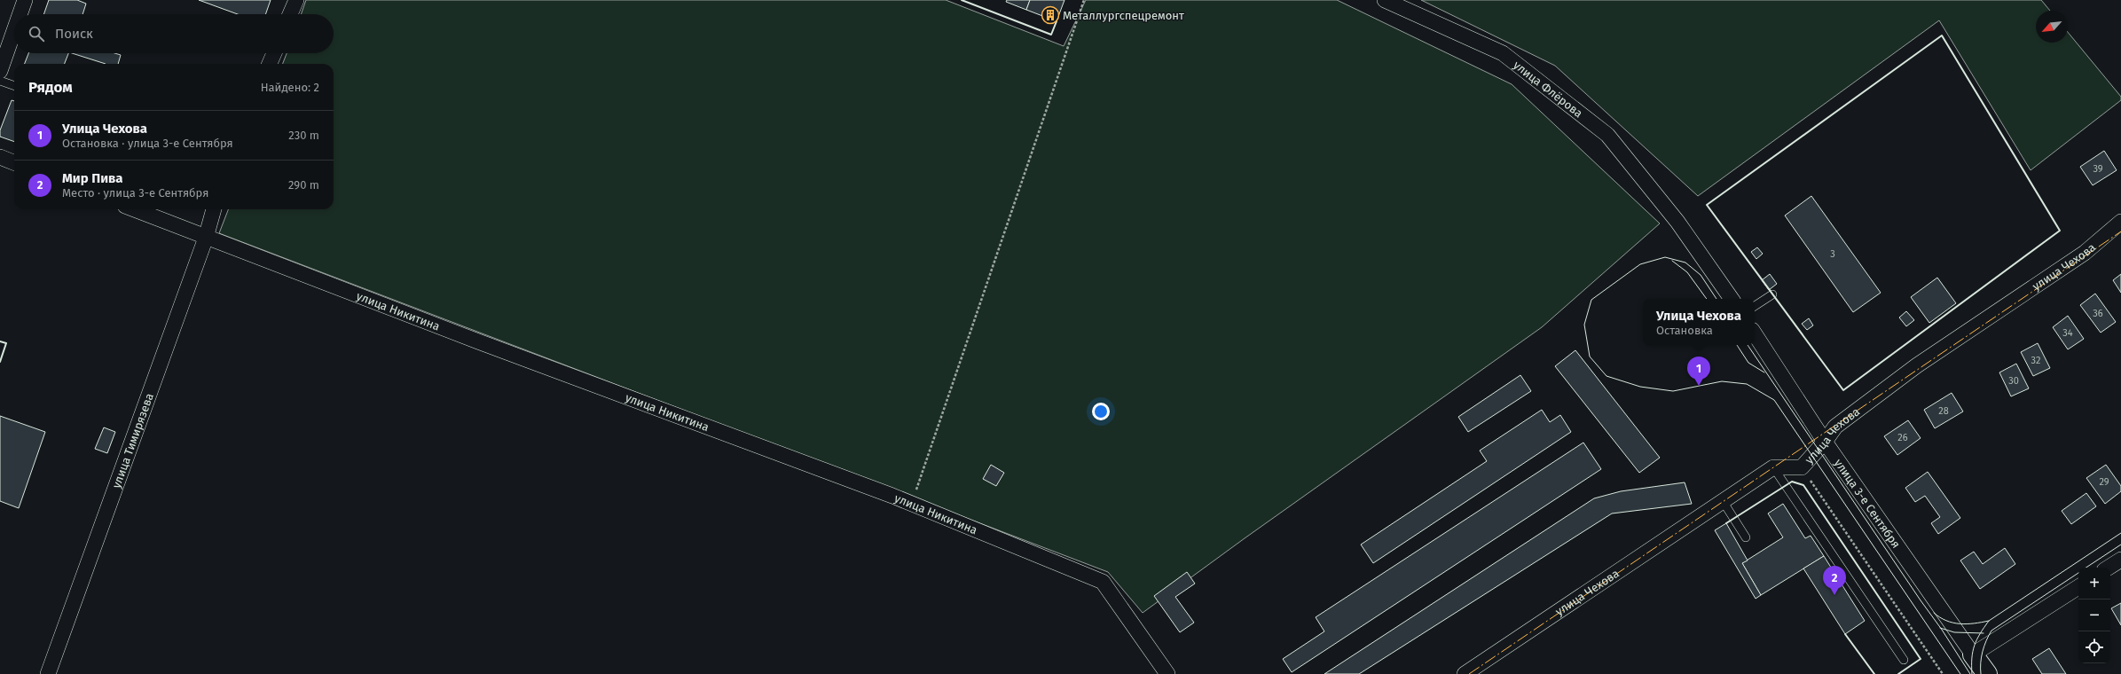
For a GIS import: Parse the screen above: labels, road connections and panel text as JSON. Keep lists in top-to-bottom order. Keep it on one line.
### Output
{"streets":{"street":["улица Флёрова","улица Чехова","улица Никитина","улица Тимирязева","улица 3-е Сентября"]},"crossings":[["улица Чехова","улица 3-е Сентября"],["улица Никитина","улица Тимирязева"]],"places":{"building":["Металлургспецремонт"]},"house_numbers":["39","3","36","34","32","30","28","26","29"],"north":"bottom left","page":{"search":"Поиск","heading":["Рядом","Найдено: 2"],"list":[{"mark":"1","name":"Улица Чехова","note":"Остановка · улица 3-е Сентября","value":"230 m"},{"mark":"2","name":"Мир Пива","note":"Место · улица 3-е Сентября","value":"290 m"}],"popup":["Улица Чехова","Остановка"],"pins":["1","2"],"map_buttons":["+","−"]}}
